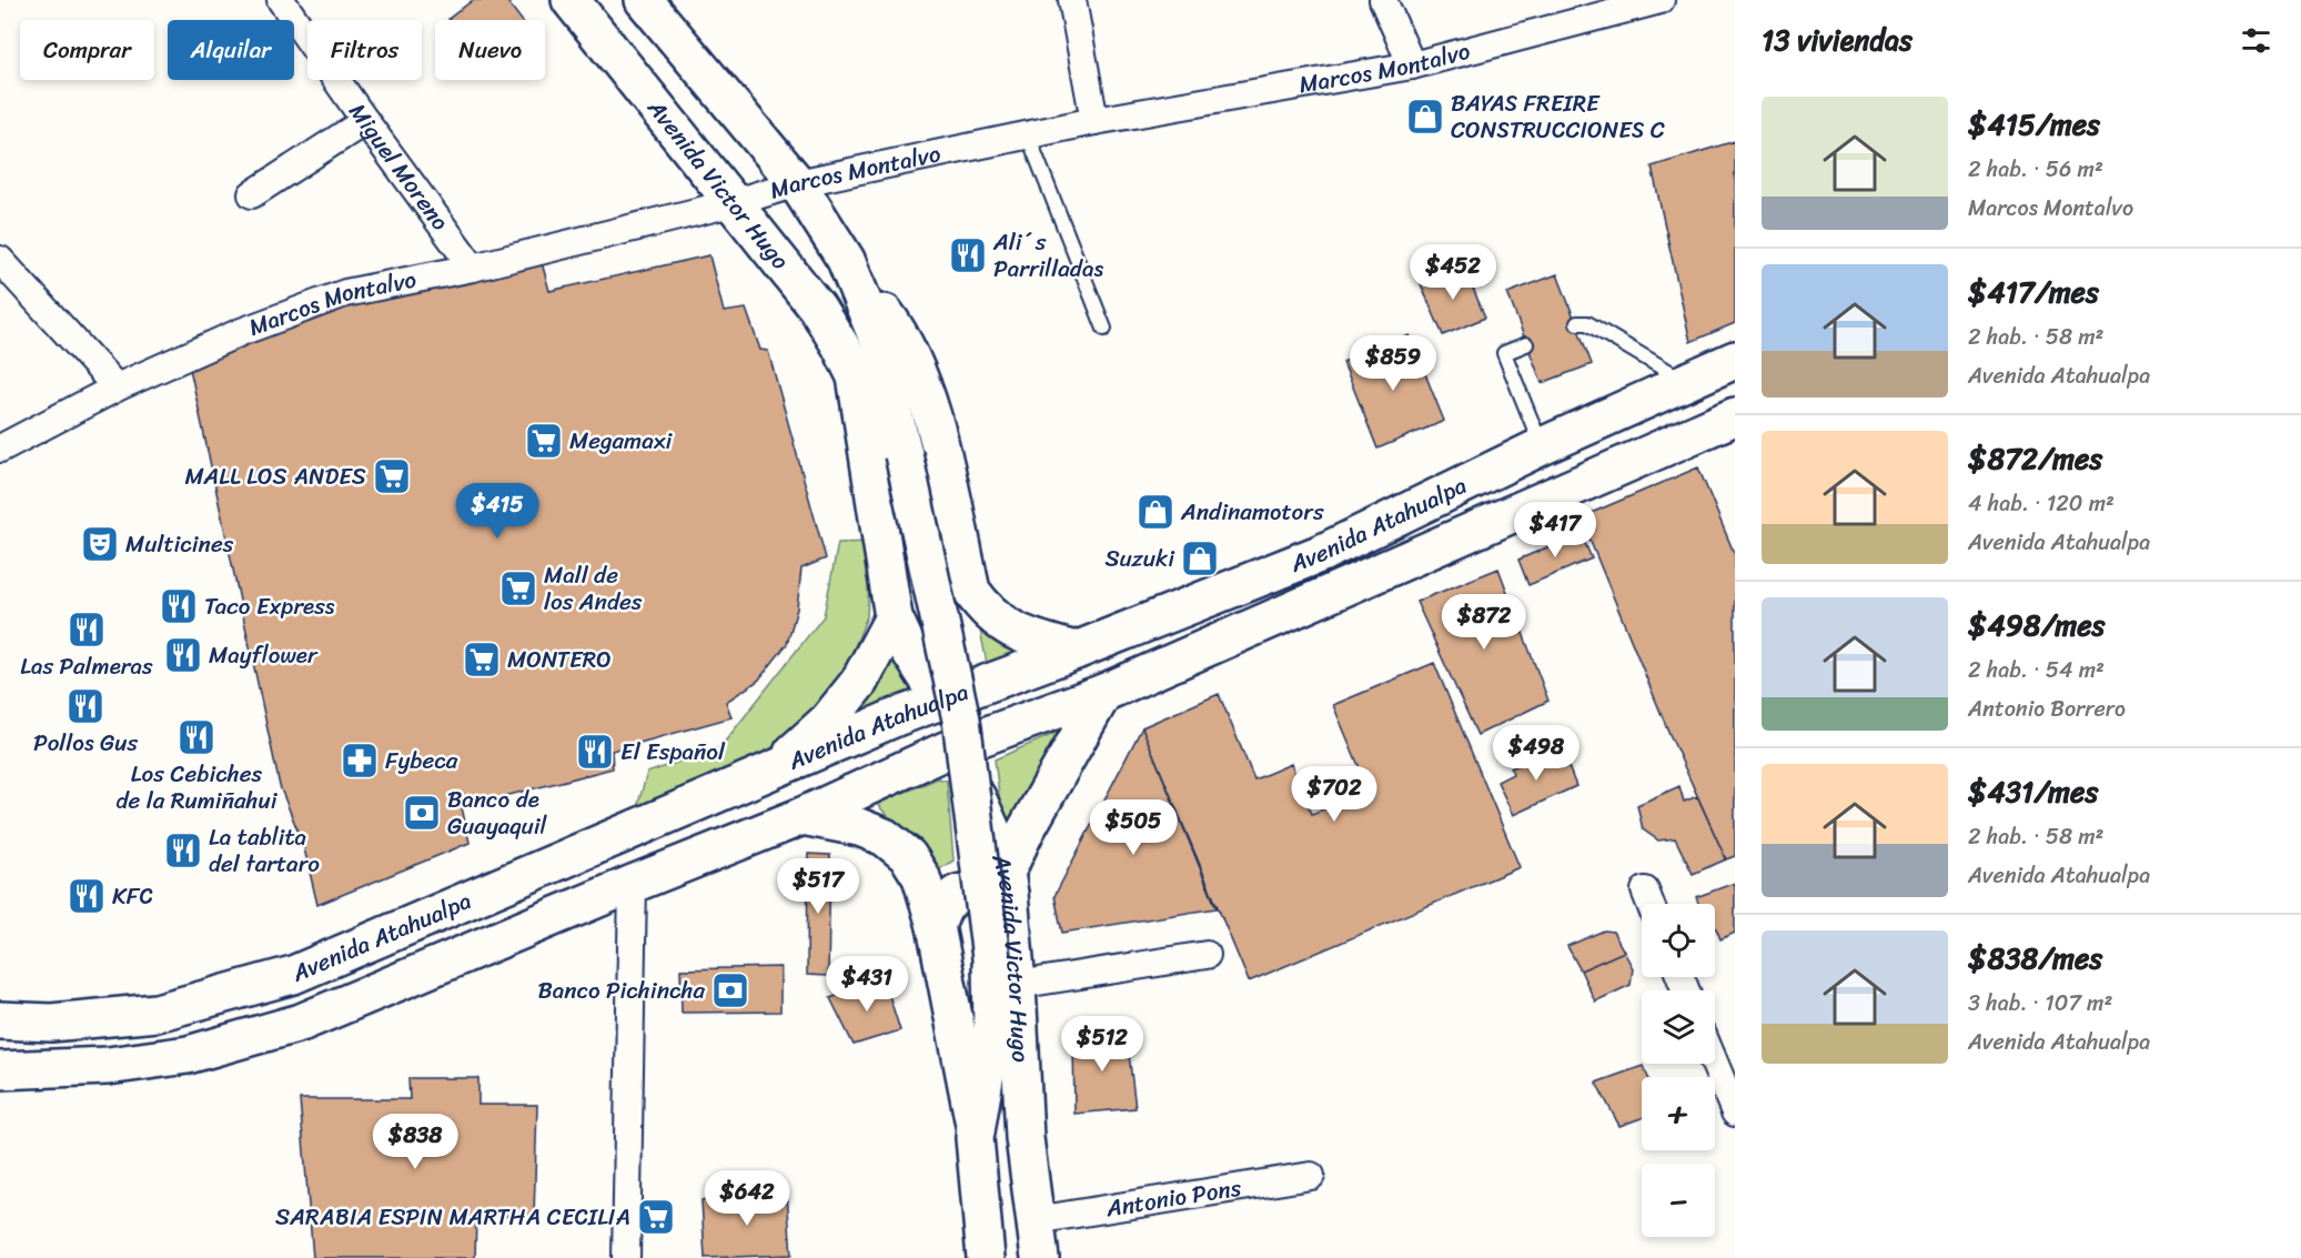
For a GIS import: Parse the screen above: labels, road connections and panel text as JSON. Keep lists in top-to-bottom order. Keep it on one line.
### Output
{"streets":{"main road":["Avenida Victor Hugo","Avenida Atahualpa"],"street":["Marcos Montalvo","Miguel Moreno","Antonio Pons"]},"crossings":[["Marcos Montalvo","Miguel Moreno"],["Marcos Montalvo","Avenida Victor Hugo"],["Avenida Victor Hugo","Avenida Atahualpa"],["Avenida Victor Hugo","Antonio Pons"]],"places":{"shop":["BAYAS FREIRE CONSTRUCCIONES C","Andinamotors","Suzuki"],"restaurant":["Ali´s Parrilladas","Taco Express","Las Palmeras","Mayflower","Pollos Gus","Los Cebiches de la Rumiñahui","El Español","La tablita del tartaro","KFC"],"supermarket":["Megamaxi","MALL LOS ANDES","Mall de los Andes","MONTERO","SARABIA ESPIN MARTHA CECILIA"],"theatre":["Multicines"],"pharmacy":["Fybeca"],"bank":["Banco de Guayaquil","Banco Pichincha"]},"page":{"heading":"13 viviendas","chip":["Comprar","Alquilar","Filtros","Nuevo"],"list":[{"name":"$415/mes","note":"2 hab. · 56 m² · Marcos Montalvo"},{"name":"$417/mes","note":"2 hab. · 58 m² · Avenida Atahualpa"},{"name":"$872/mes","note":"4 hab. · 120 m² · Avenida Atahualpa"},{"name":"$498/mes","note":"2 hab. · 54 m² · Antonio Borrero"},{"name":"$431/mes","note":"2 hab. · 58 m² · Avenida Atahualpa"},{"name":"$838/mes","note":"3 hab. · 107 m² · Avenida Atahualpa"}],"price":["$452","$859","$415","$417","$872","$498","$702","$505","$517","$431","$512","$838","$642"],"map_buttons":["+","−"]}}
